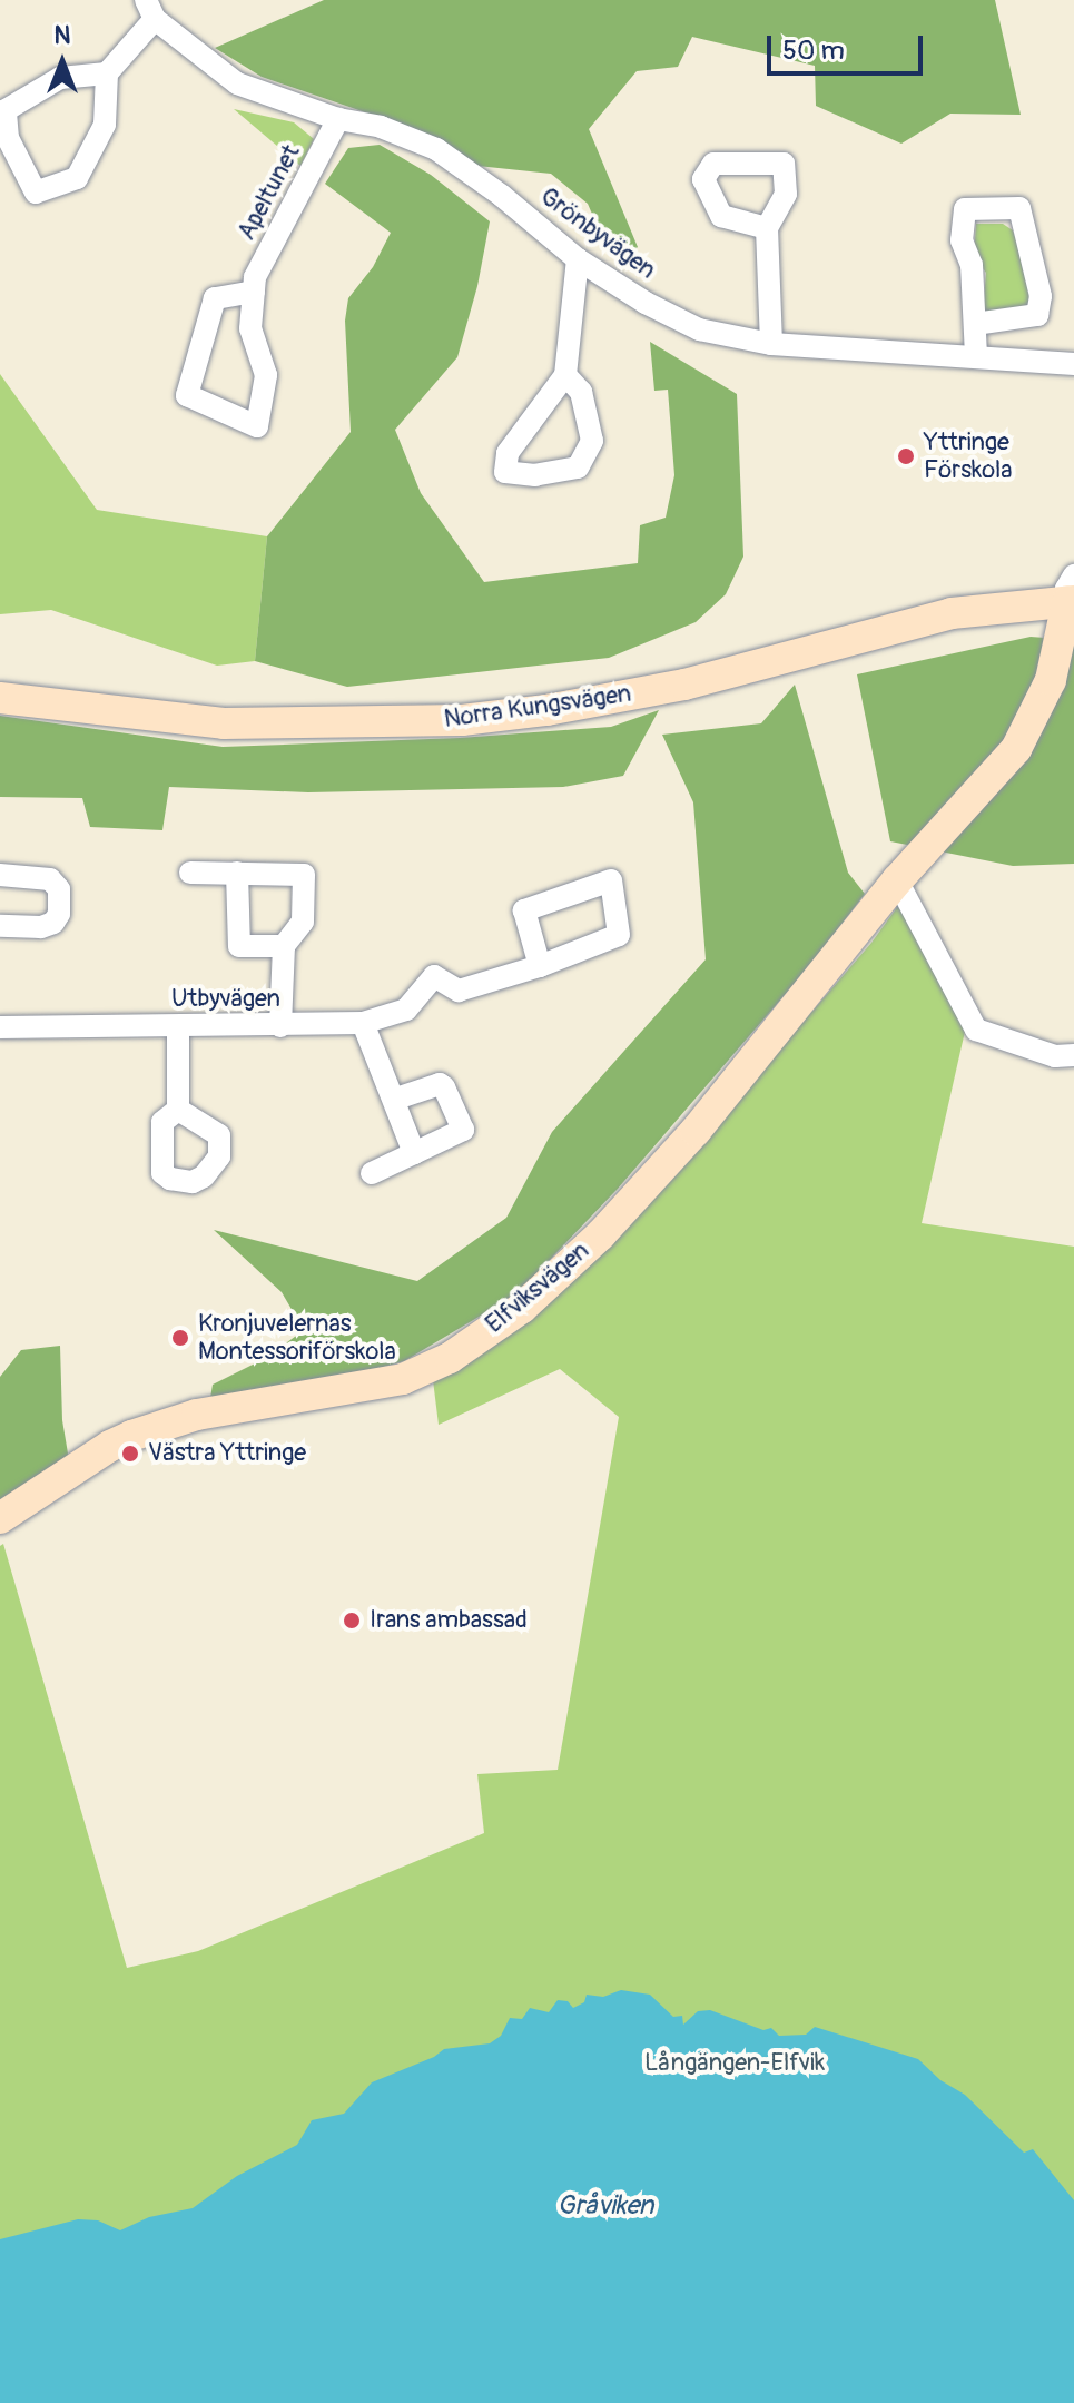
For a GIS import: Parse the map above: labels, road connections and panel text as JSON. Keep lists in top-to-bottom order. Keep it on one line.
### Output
{"streets":{"street":["Apeltunet","Grönbyvägen","Norra Kungsvägen","Utbyvägen","Elfviksvägen"]},"crossings":[["Apeltunet","Grönbyvägen"],["Norra Kungsvägen","Elfviksvägen"]],"water":["Gråviken"],"parks":["Långängen-Elfvik"],"places":["Yttringe Förskola","Kronjuvelernas Montessoriförskola","Västra Yttringe","Irans ambassad"],"scale_bar":"50 m","north":"top"}
